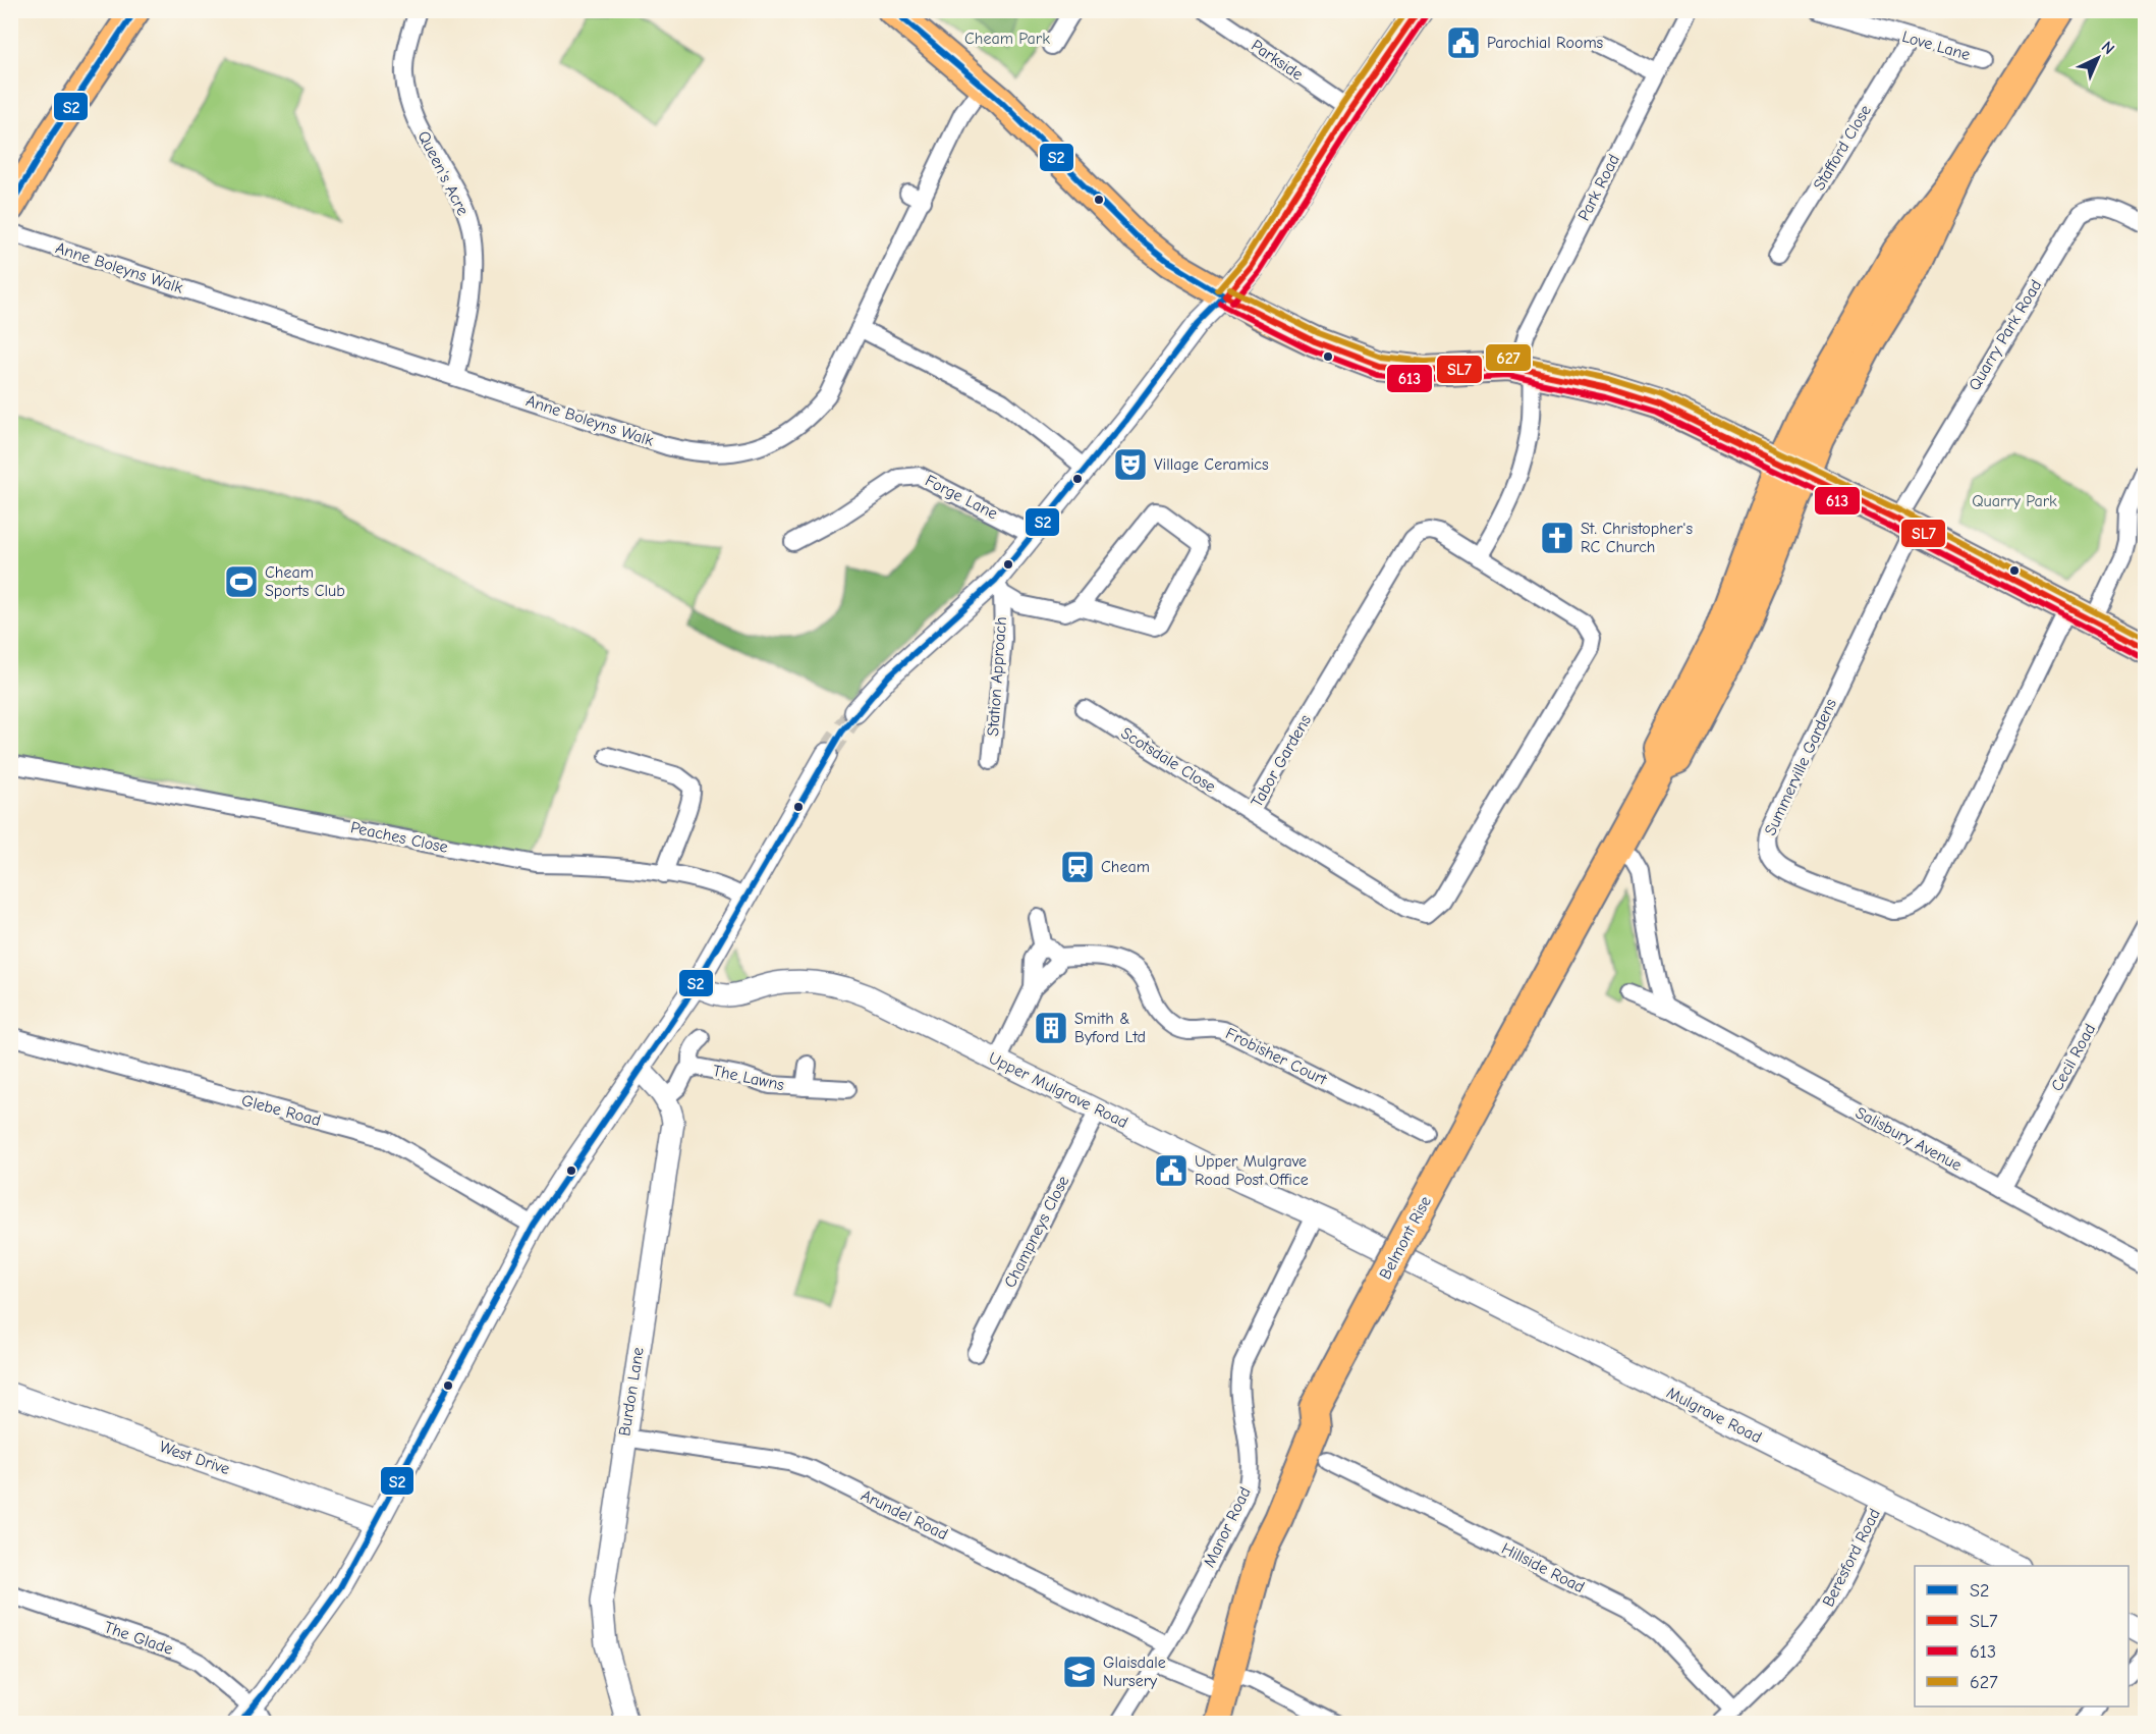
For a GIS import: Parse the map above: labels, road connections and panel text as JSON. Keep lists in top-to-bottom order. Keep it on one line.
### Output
{"streets":{"highway":["Belmont Rise"],"street":["Love Lane","Parkside","Stafford Close","Queen's Acre","Park Road","Anne Boleyns Walk","Quarry Park Road","Forge Lane","Station Approach","Scotsdale Close","Tabor Gardens","Summerville Gardens","Peaches Close","Frobisher Court","Cecil Road","The Lawns","Upper Mulgrave Road","Glebe Road","Salisbury Avenue","Champneys Close","Burdon Lane","Mulgrave Road","West Drive","Arundel Road","Manor Road","Beresford Road","Hillside Road","The Glade"]},"crossings":[["Love Lane","Stafford Close"],["Queen's Acre","Anne Boleyns Walk"],["Park Road","Tabor Gardens"],["Quarry Park Road","Summerville Gardens"],["Scotsdale Close","Tabor Gardens"],["Cecil Road","Salisbury Avenue"],["The Lawns","Burdon Lane"],["Upper Mulgrave Road","Champneys Close"],["Upper Mulgrave Road","Mulgrave Road"],["Upper Mulgrave Road","Manor Road"],["Burdon Lane","Arundel Road"],["Mulgrave Road","Beresford Road"],["Arundel Road","Manor Road"],["Beresford Road","Hillside Road"]],"parks":["Cheam Park","Quarry Park"],"places":{"public building":["Parochial Rooms","Upper Mulgrave Road Post Office"],"theatre":["Village Ceramics"],"church":["St. Christopher's RC Church"],"sports":["Cheam Sports Club"],"station":["Cheam"],"building":["Smith & Byford Ltd"],"school or university":["Glaisdale Nursery"]},"lines":["transit line S2","transit line SL7","transit line 627","transit line 613"],"legend":["S2","SL7","613","627"],"north":"top right"}
